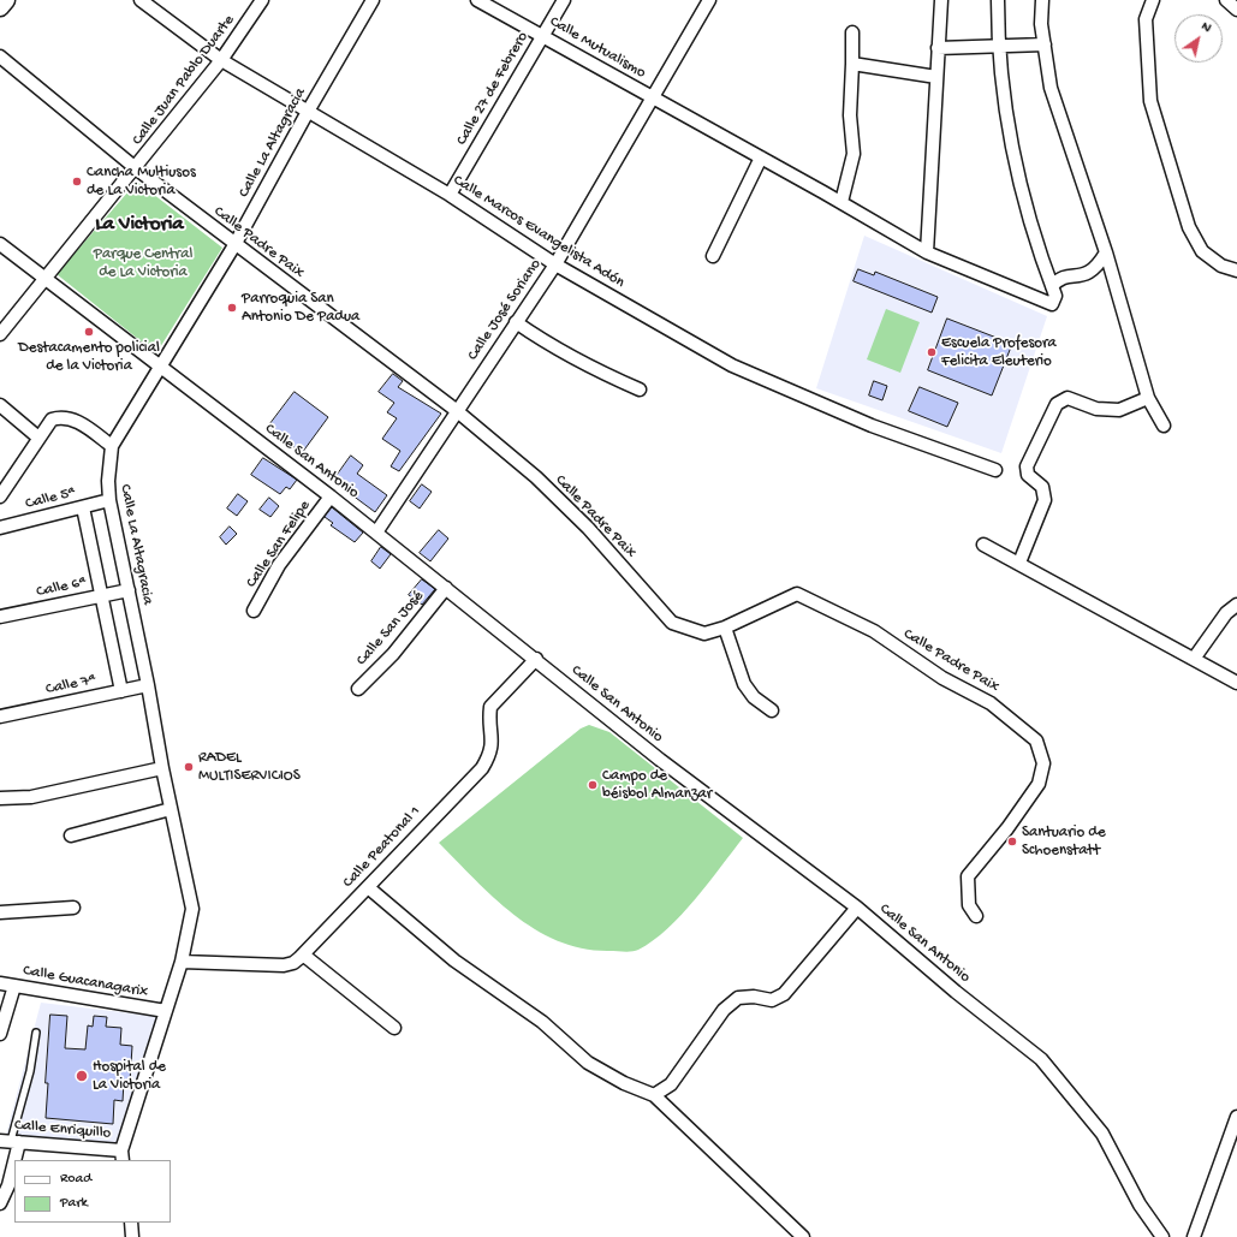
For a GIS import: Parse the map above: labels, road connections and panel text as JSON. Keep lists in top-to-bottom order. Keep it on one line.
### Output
{"streets":{"street":["Calle Mutualismo","Calle Juan Pablo Duarte","Calle 27 de Febrero","Calle La Altagracia","Calle Marcos Evangelista Adón","Calle Padre Paix","Calle José Soriano","Calle San Antonio","Calle 5ª","Calle San Felipe","Calle 6ª","Calle San José","Calle 7ª","Calle Peatonal 1","Calle Guacanagarix","Calle Enriquillo"]},"crossings":[["Calle Mutualismo","Calle 27 de Febrero"],["Calle Mutualismo","Calle José Soriano"],["Calle Juan Pablo Duarte","Calle Marcos Evangelista Adón"],["Calle Juan Pablo Duarte","Calle Padre Paix"],["Calle Juan Pablo Duarte","Calle San Antonio"],["Calle 27 de Febrero","Calle Marcos Evangelista Adón"],["Calle La Altagracia","Calle Marcos Evangelista Adón"],["Calle La Altagracia","Calle Padre Paix"],["Calle La Altagracia","Calle San Antonio"],["Calle La Altagracia","Calle 5ª"],["Calle La Altagracia","Calle 6ª"],["Calle La Altagracia","Calle 7ª"],["Calle La Altagracia","Calle Peatonal 1"],["Calle La Altagracia","Calle Guacanagarix"],["Calle La Altagracia","Calle Enriquillo"],["Calle Marcos Evangelista Adón","Calle José Soriano"],["Calle Padre Paix","Calle José Soriano"],["Calle José Soriano","Calle San Antonio"],["Calle San Antonio","Calle San Felipe"],["Calle San Antonio","Calle San José"],["Calle San Antonio","Calle Peatonal 1"]],"districts":["La Victoria"],"parks":["Parque Central de La Victoria"],"places":["Cancha Multiusos de La Victoria","Parroquia San Antonio De Padua","Destacamento policial de la Victoria","Escuela Profesora Felicita Eleuterio","RADEL MULTISERVICIOS","Campo de béisbol Almanzar","Santuario de Schoenstatt","Hospital de La Victoria"],"legend":["Road","Park"],"north":"top right"}
